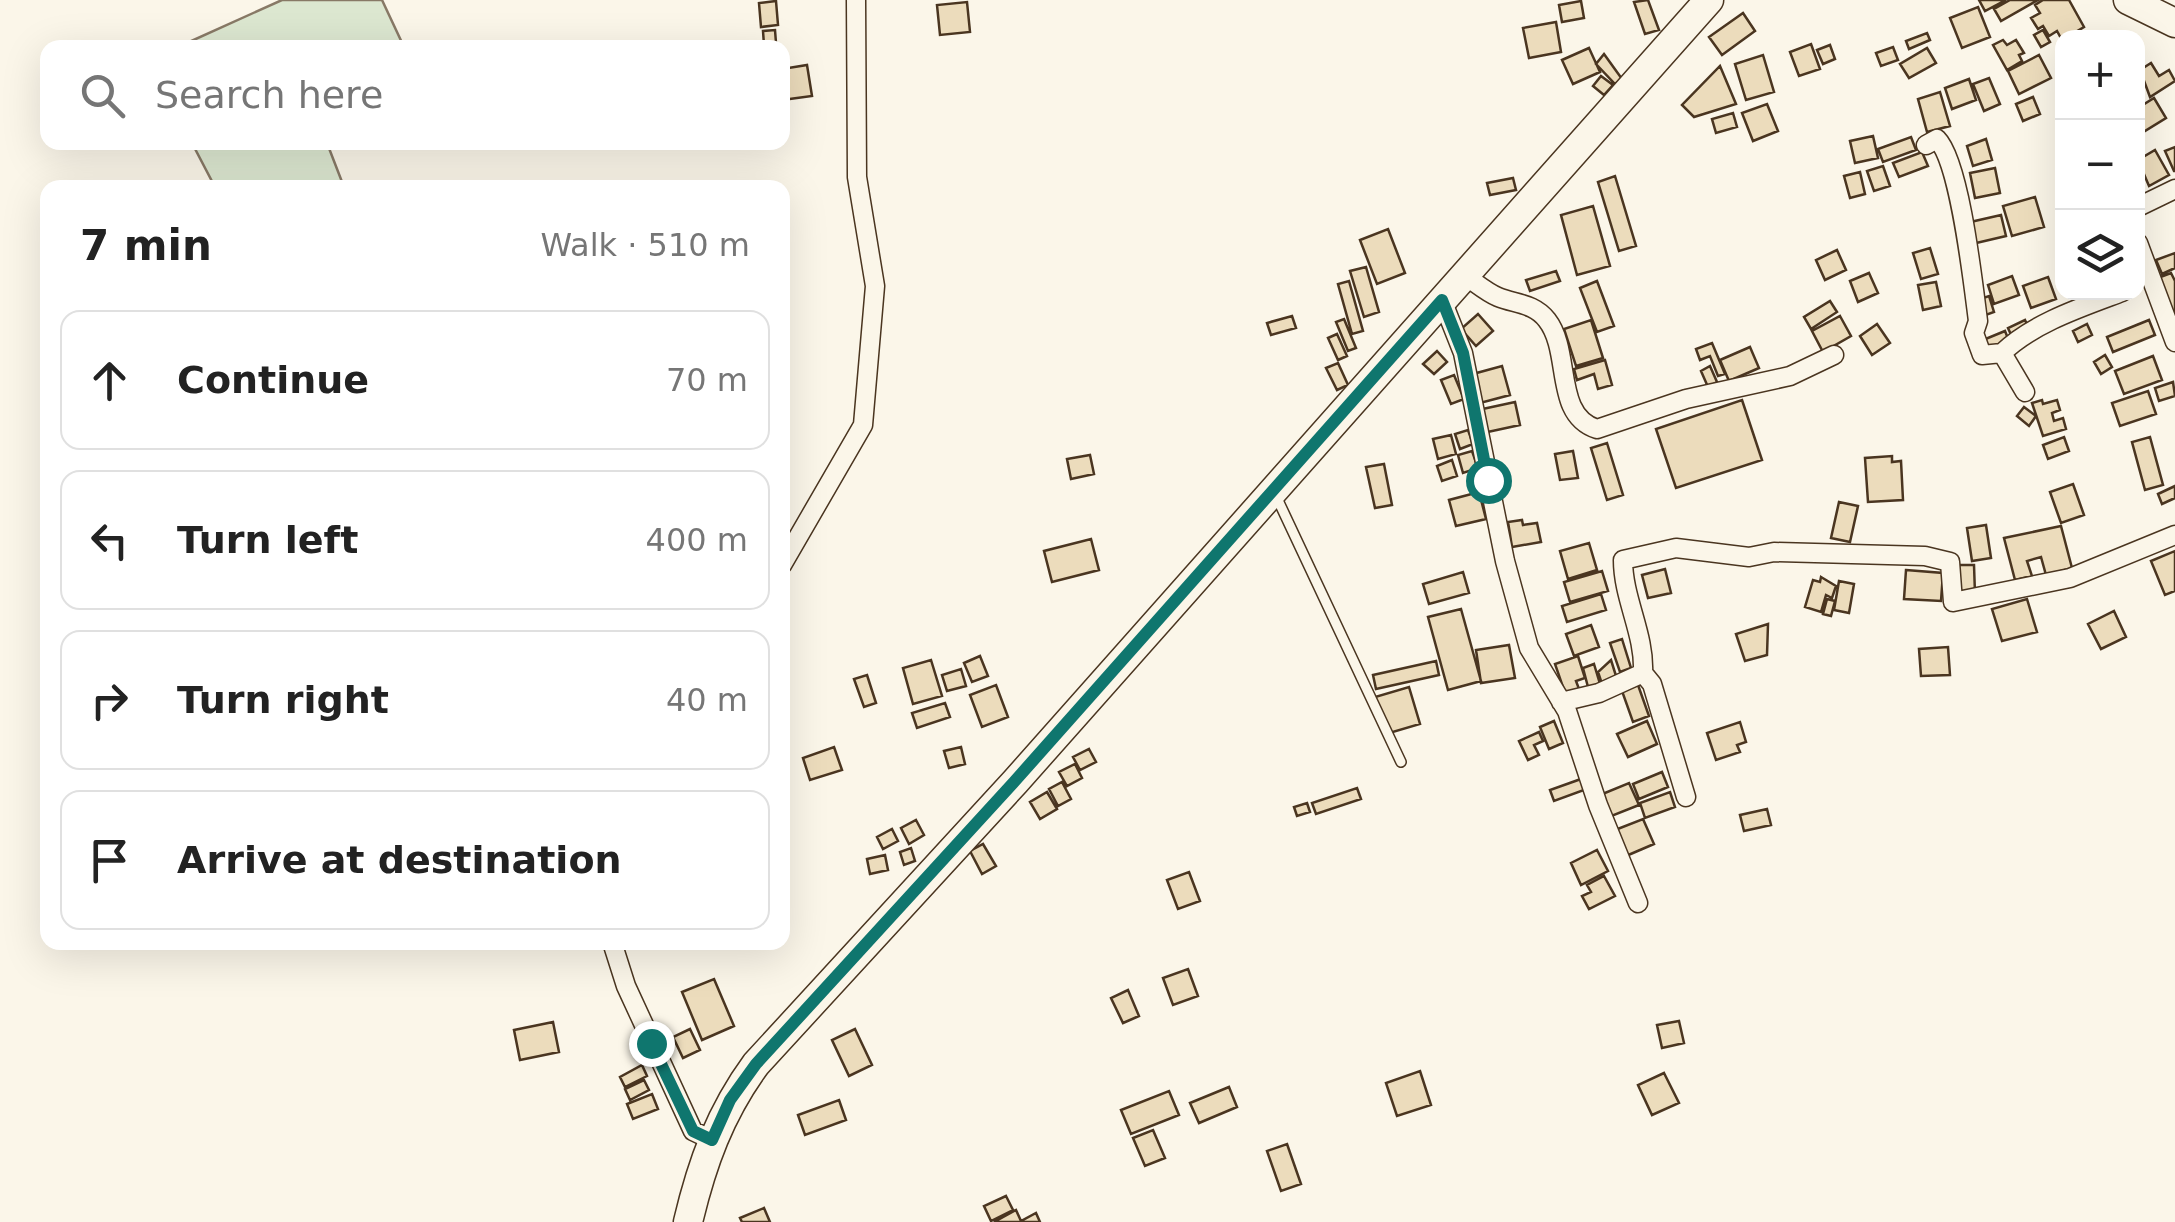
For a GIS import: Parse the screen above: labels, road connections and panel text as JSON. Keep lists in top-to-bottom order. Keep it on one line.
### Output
{"page":{"map_buttons":["+","−"],"search":"Search here","heading":["7 min","Walk · 510 m"],"list":[["Continue","70 m"],["Turn left","400 m"],["Turn right","40 m"],"Arrive at destination"]}}
